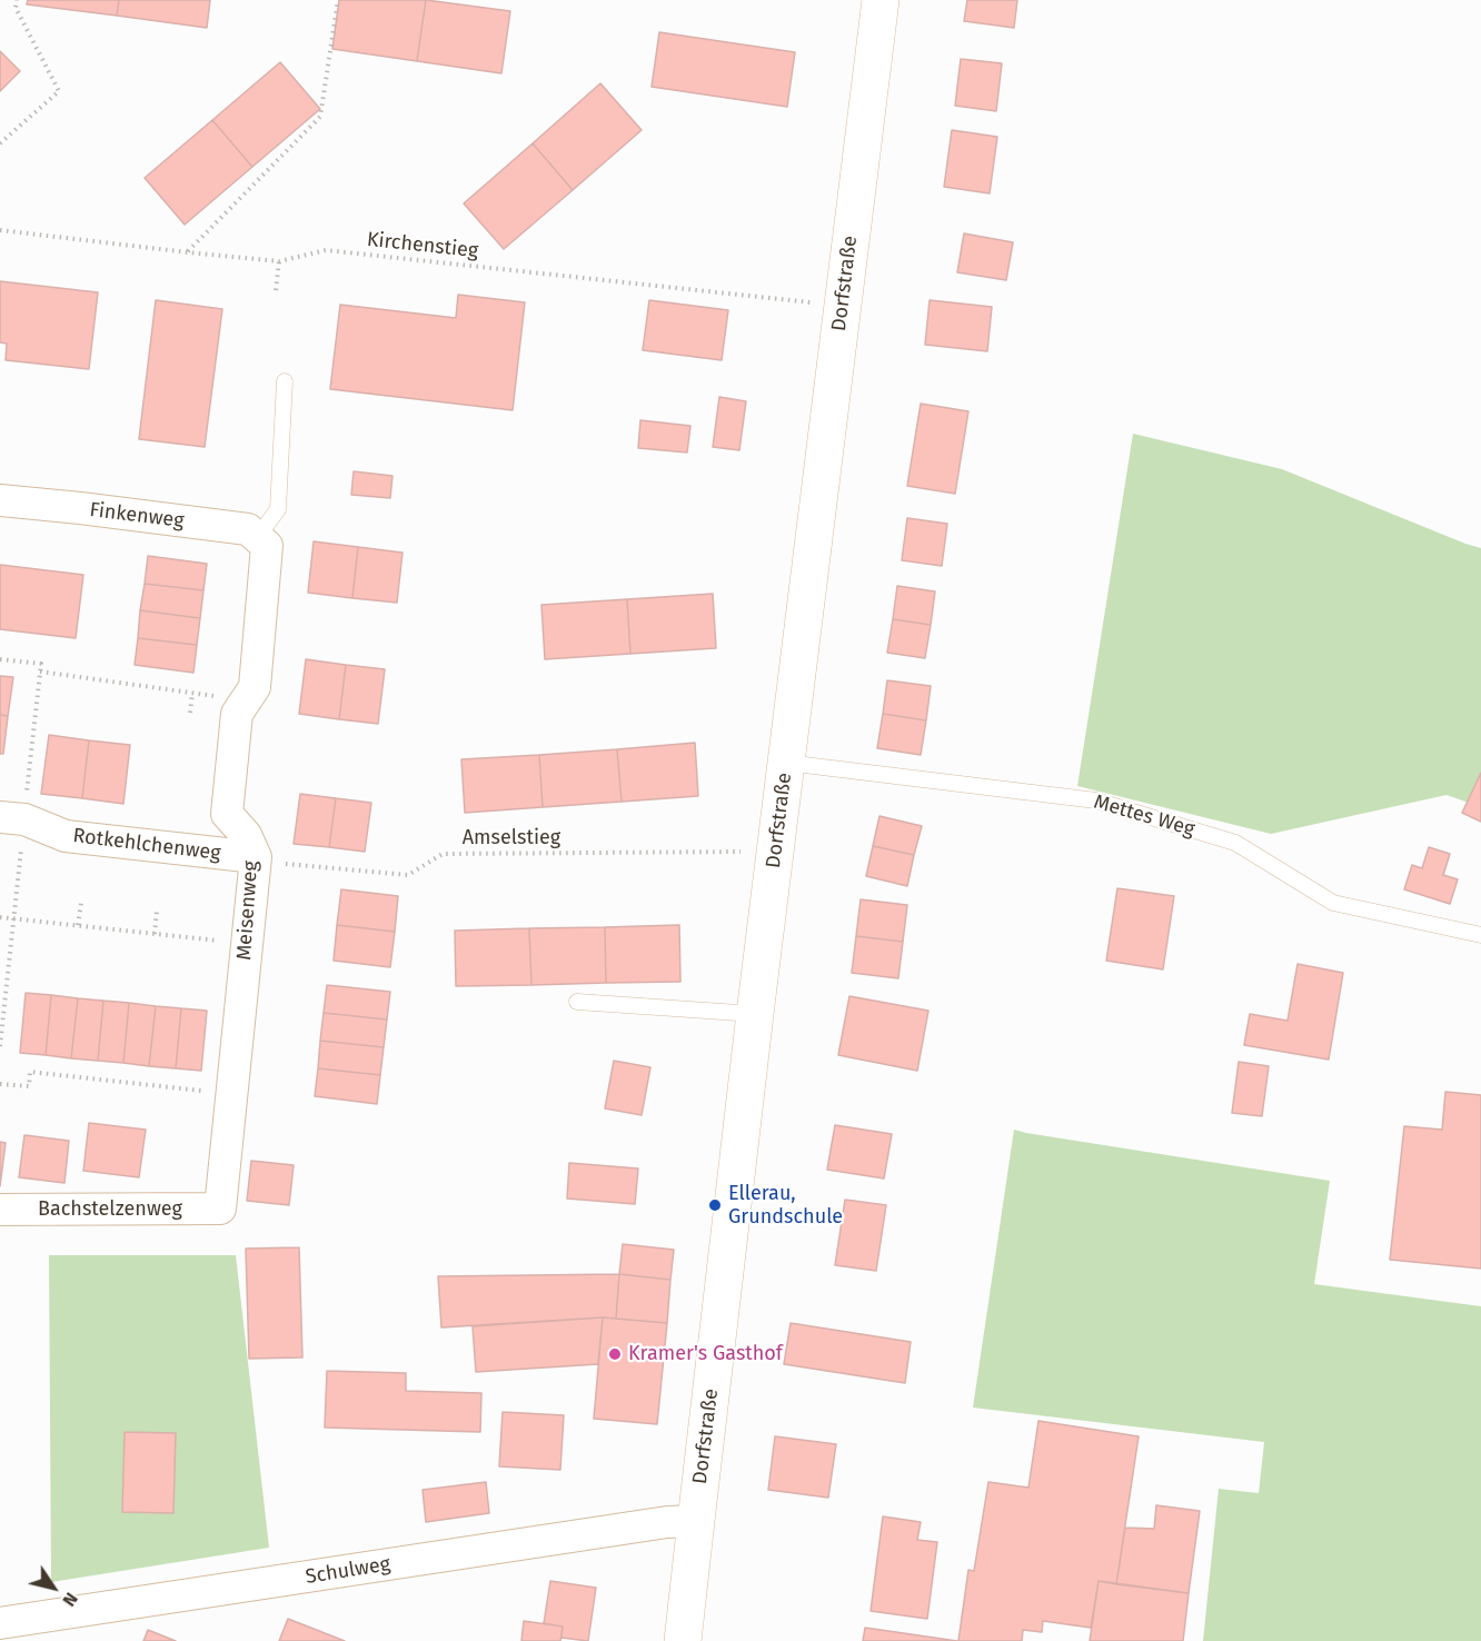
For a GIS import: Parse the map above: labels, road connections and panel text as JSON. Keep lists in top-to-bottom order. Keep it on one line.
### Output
{"streets":{"street":["Dorfstraße","Finkenweg","Rotkehlchenweg","Meisenweg","Bachstelzenweg","Schulweg"],"lane":["Mettes Weg"],"path":["Kirchenstieg","Amselstieg"]},"crossings":[["Kirchenstieg","Dorfstraße"],["Dorfstraße","Mettes Weg"],["Dorfstraße","Amselstieg"],["Dorfstraße","Schulweg"],["Finkenweg","Meisenweg"],["Amselstieg","Rotkehlchenweg"],["Amselstieg","Meisenweg"],["Rotkehlchenweg","Meisenweg"],["Meisenweg","Bachstelzenweg"]],"places":["Ellerau, Grundschule","Kramer's Gasthof"],"north":"bottom right"}
